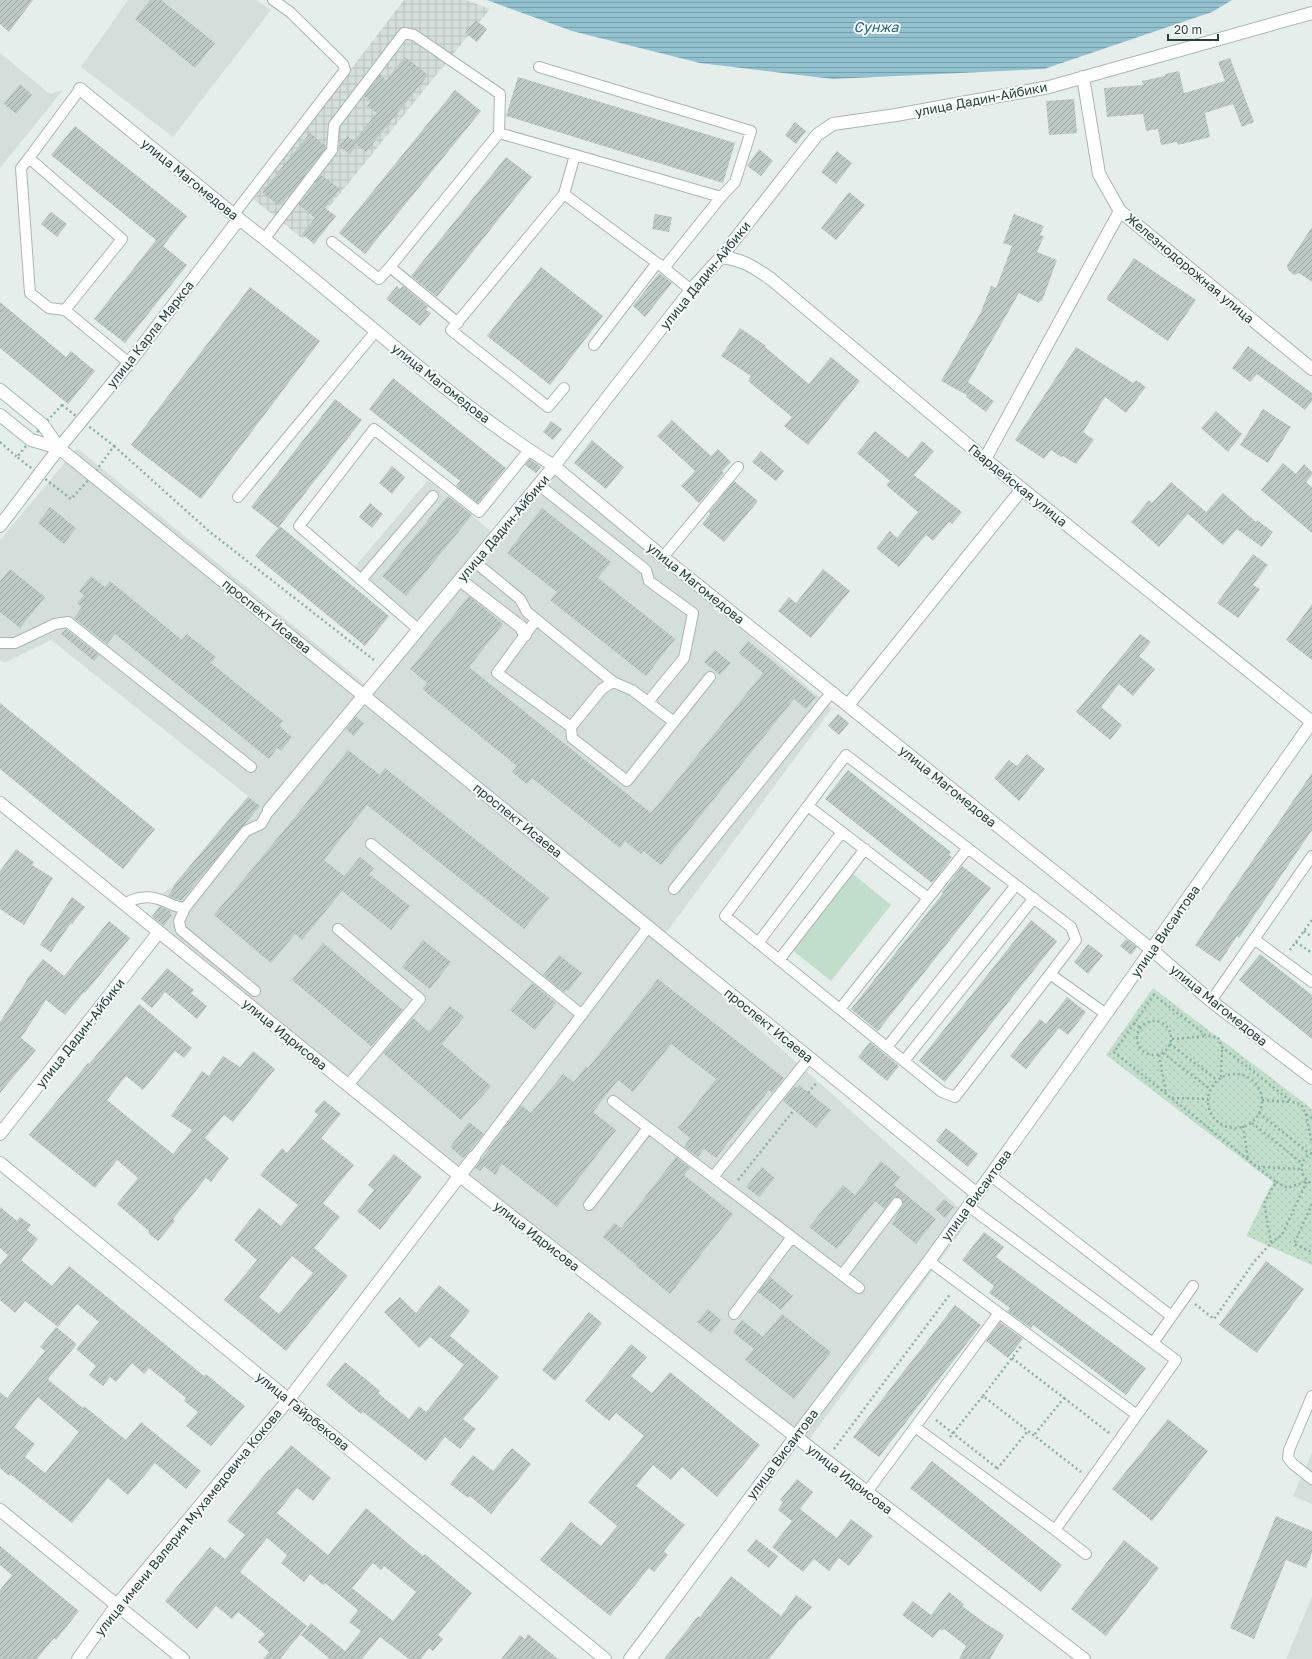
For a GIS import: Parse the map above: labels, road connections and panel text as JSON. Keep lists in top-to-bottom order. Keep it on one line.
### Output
{"streets":{"street":["улица Дадин-Айбики","улица Магомедова","Железнодорожная улица","улица Карла Маркса","Гвардейская улица","проспект Исаева","улица Висаитова","улица Идрисова","улица Гайрбекова","улица имени Валерия Мухамедовича Кокова"]},"crossings":[["улица Дадин-Айбики","улица Магомедова"],["улица Дадин-Айбики","Железнодорожная улица"],["улица Дадин-Айбики","Гвардейская улица"],["улица Дадин-Айбики","проспект Исаева"],["улица Дадин-Айбики","улица Идрисова"],["улица Магомедова","улица Карла Маркса"],["улица Магомедова","улица Висаитова"],["улица Карла Маркса","проспект Исаева"],["Гвардейская улица","улица Висаитова"],["проспект Исаева","улица Висаитова"],["улица Висаитова","улица Идрисова"],["улица Идрисова","улица имени Валерия Мухамедовича Кокова"],["улица Гайрбекова","улица имени Валерия Мухамедовича Кокова"]],"water":["Сунжа"],"scale_bar":"20 m"}
